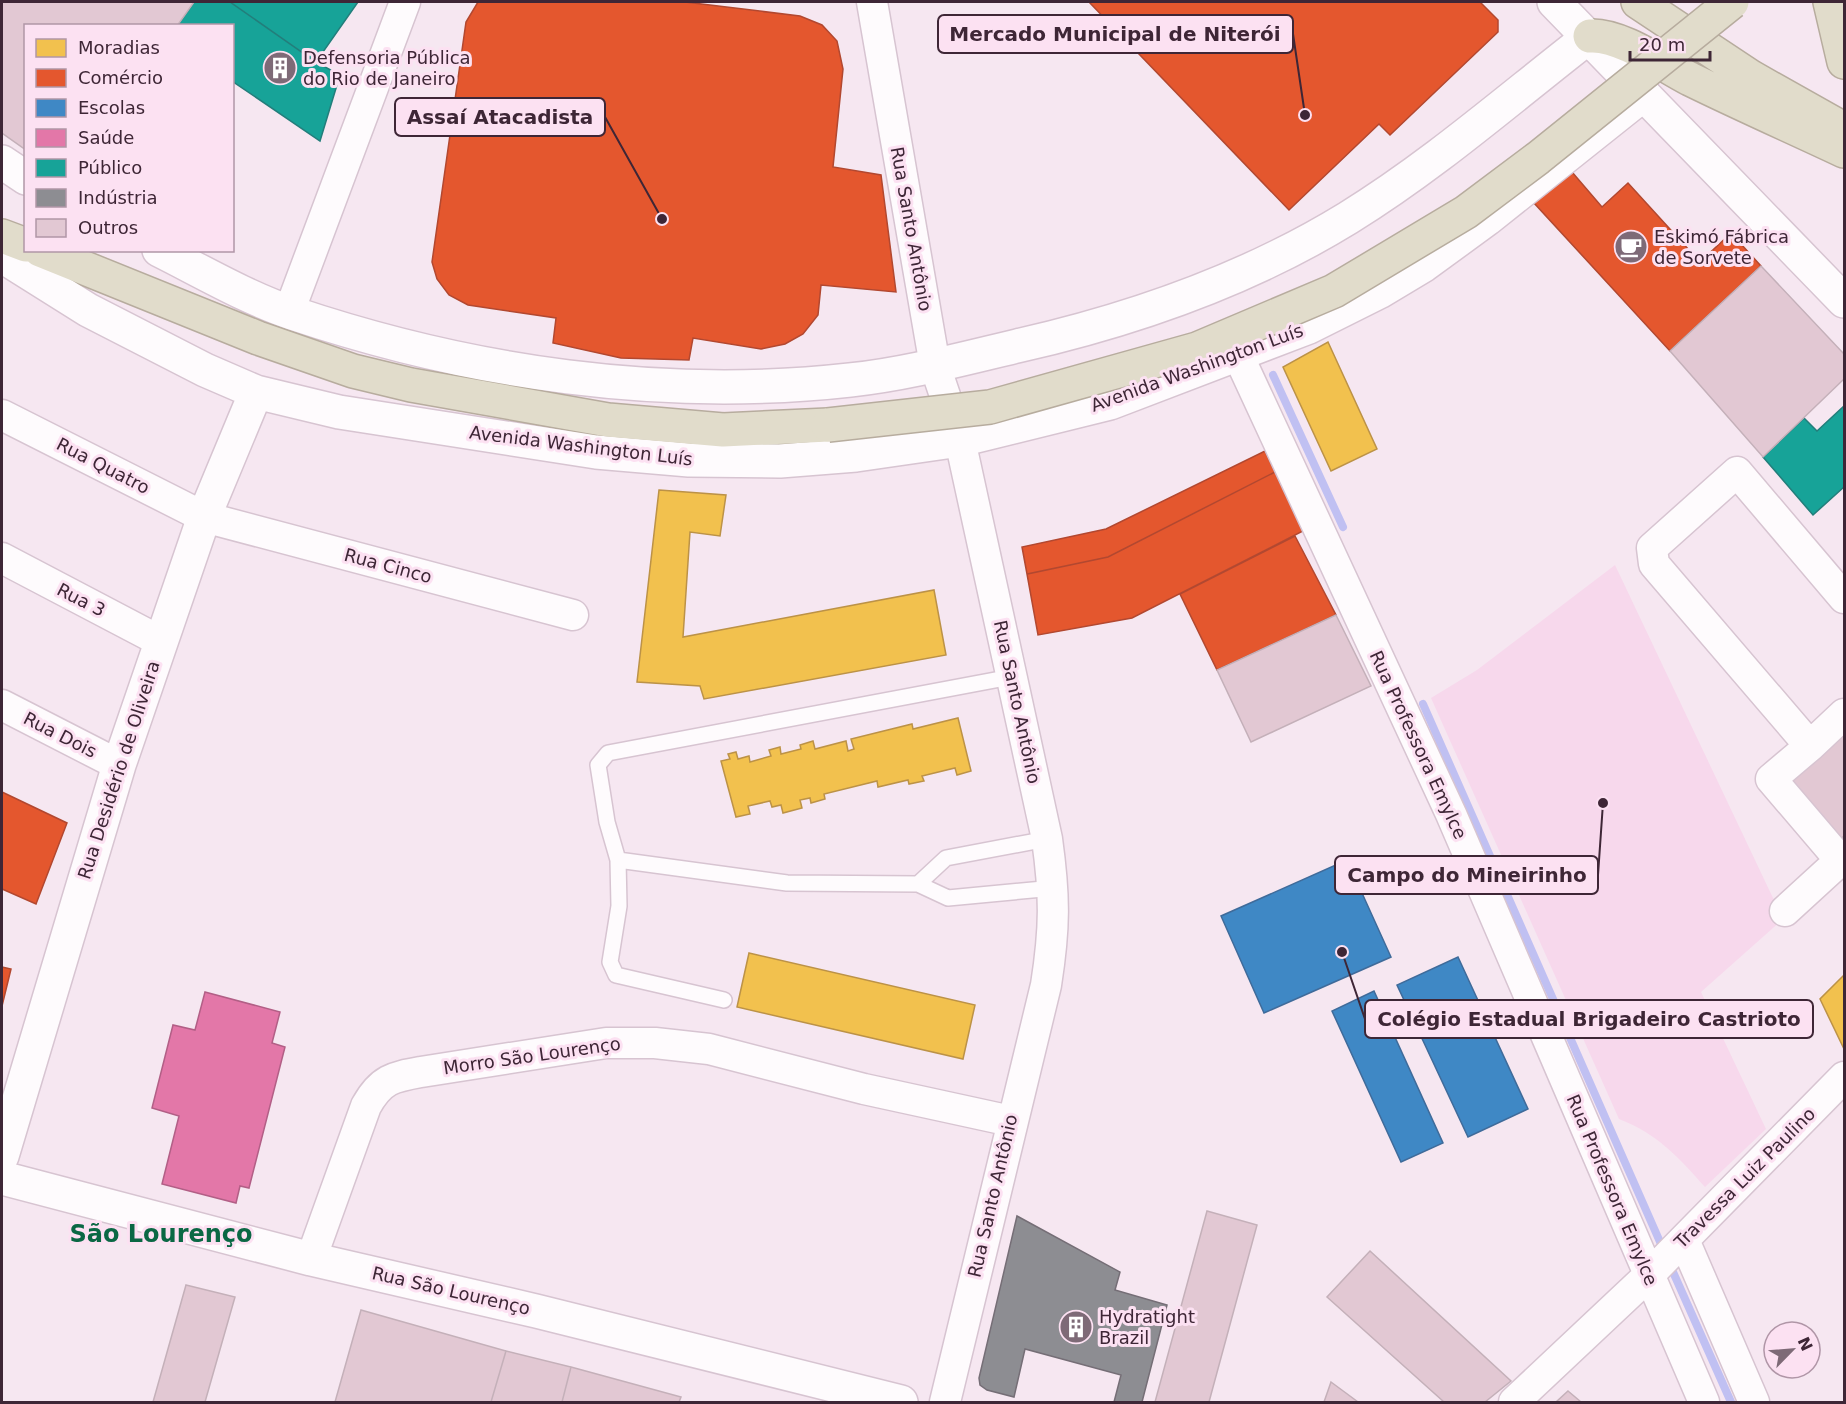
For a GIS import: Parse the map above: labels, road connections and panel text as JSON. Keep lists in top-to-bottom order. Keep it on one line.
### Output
{"streets":{"street":["Rua Santo Antônio","Avenida Washington Luís","Rua Quatro","Rua Cinco","Rua 3","Rua Dois","Rua Professora Emylce","Rua Desidério de Oliveira","Morro São Lourenço","Travessa Luiz Paulino","Rua São Lourenço"]},"crossings":[["Rua Santo Antônio","Avenida Washington Luís"],["Rua Santo Antônio","Morro São Lourenço"],["Avenida Washington Luís","Rua Professora Emylce"],["Avenida Washington Luís","Rua Desidério de Oliveira"],["Rua Quatro","Rua Cinco"],["Rua Quatro","Rua Desidério de Oliveira"],["Rua Cinco","Rua Desidério de Oliveira"],["Rua 3","Rua Desidério de Oliveira"],["Rua Dois","Rua Desidério de Oliveira"],["Rua Professora Emylce","Travessa Luiz Paulino"],["Morro São Lourenço","Rua São Lourenço"]],"districts":["São Lourenço"],"places":{"building":["Defensoria Pública do Rio de Janeiro","Hydratight Brazil"],"other":["Mercado Municipal de Niterói","Assaí Atacadista","Campo do Mineirinho","Colégio Estadual Brigadeiro Castrioto"],"cafe":["Eskimó Fábrica de Sorvete"]},"legend":["Moradias","Comércio","Escolas","Saúde","Público","Indústria","Outros"],"scale_bar":"20 m","north":"top right"}
